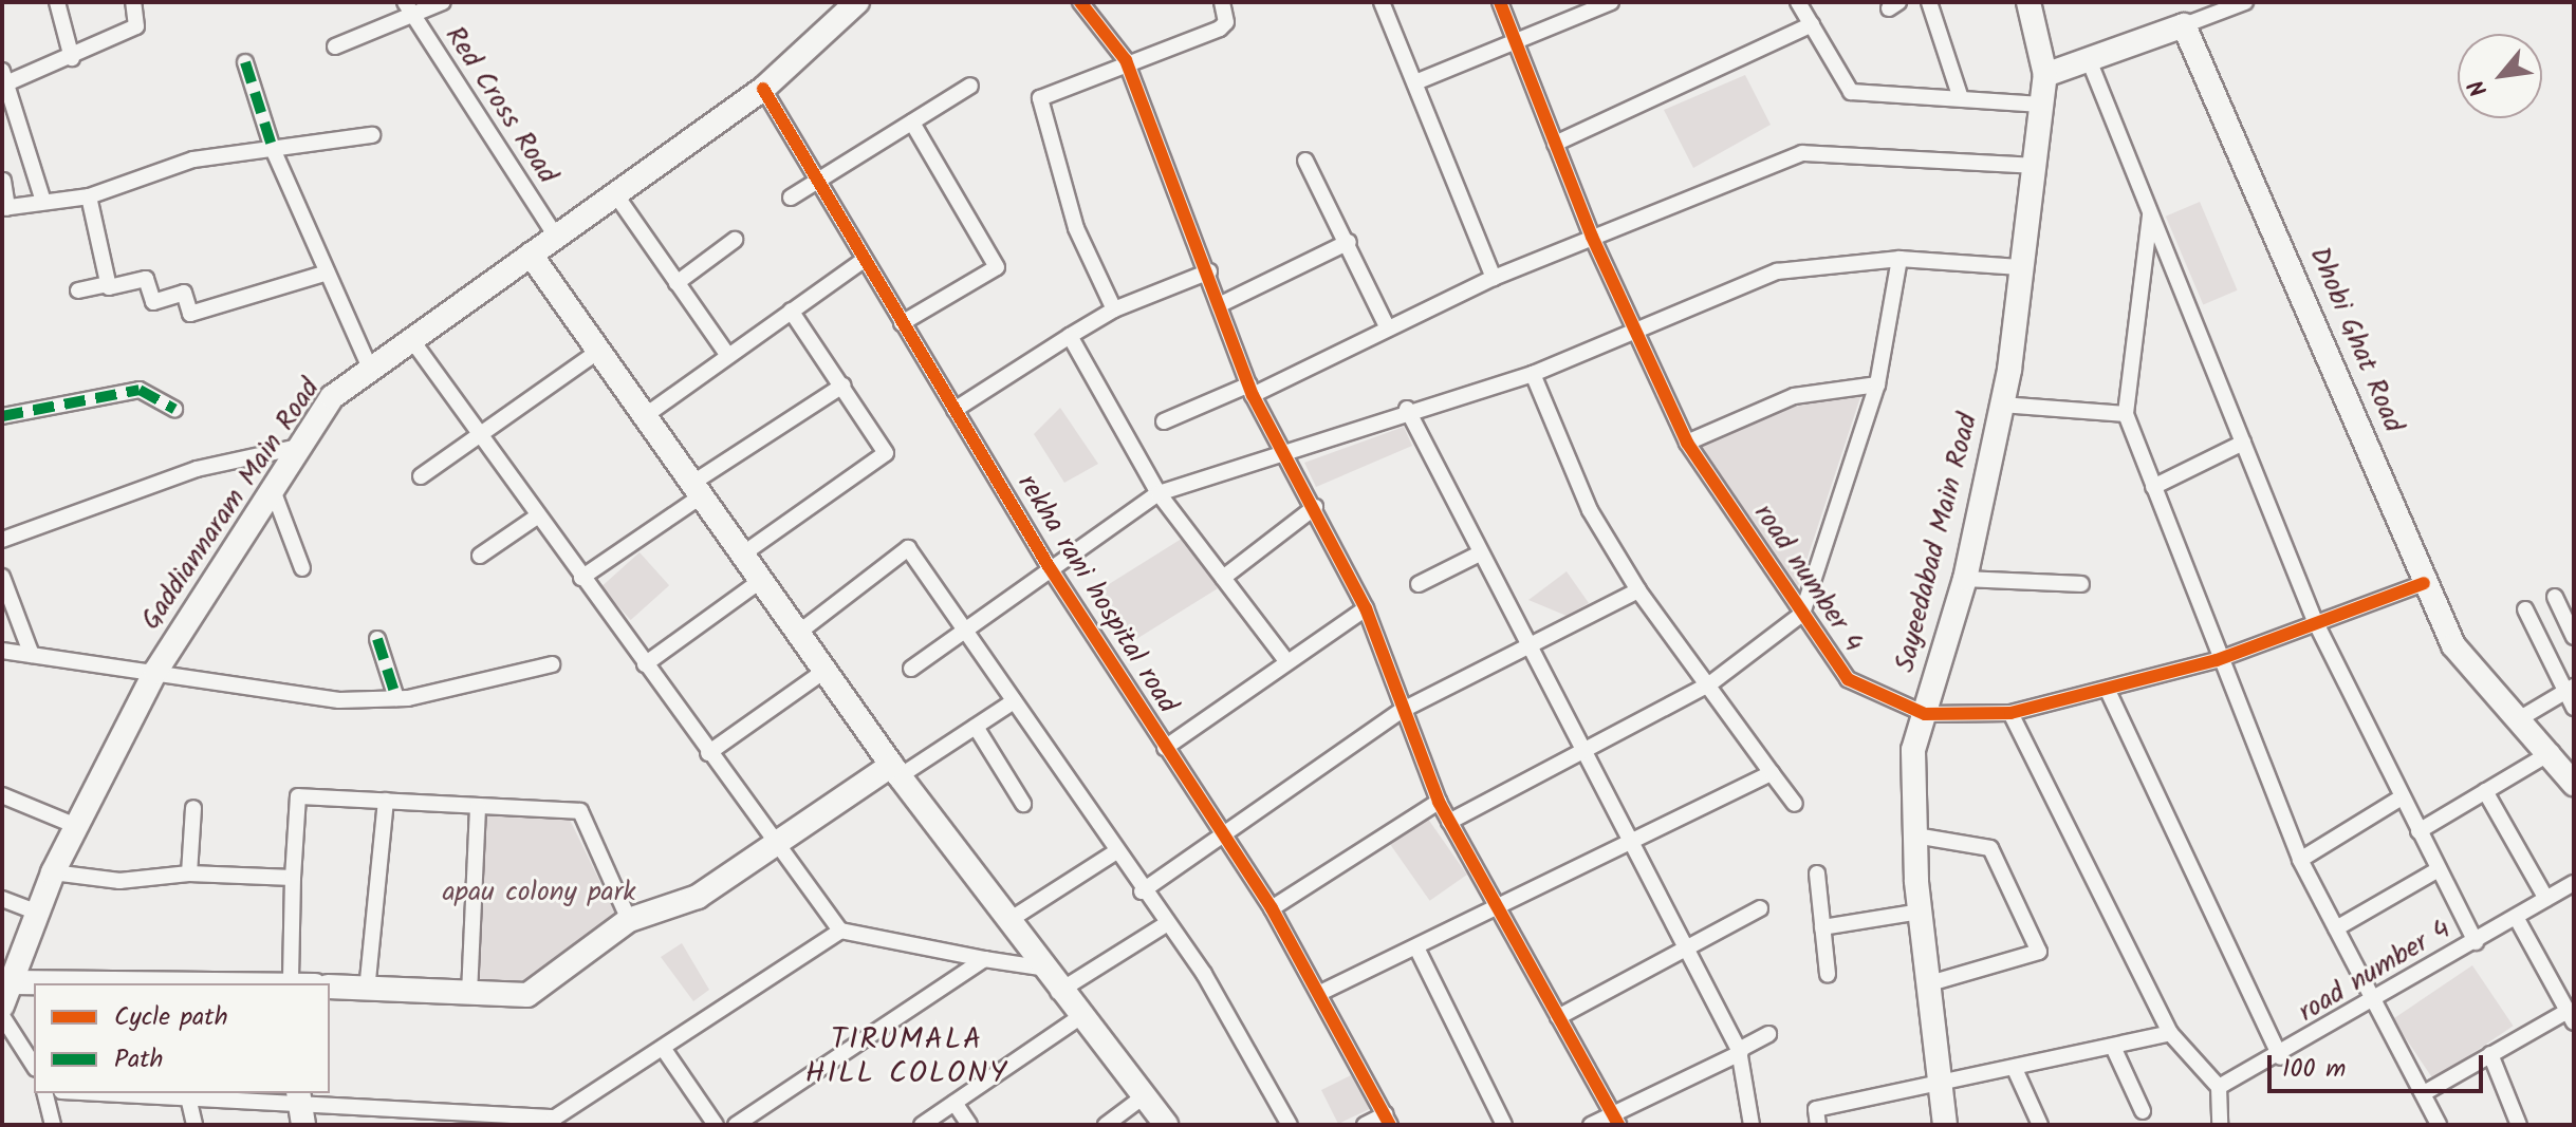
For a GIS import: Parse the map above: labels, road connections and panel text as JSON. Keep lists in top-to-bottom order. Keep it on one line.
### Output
{"streets":{"main road":["Dhobi Ghat Road","Gaddiannaram Main Road","Sayeedabad Main Road"],"street":["Red Cross Road","road number 4","rekha rani hospital road"]},"crossings":[["Red Cross Road","Gaddiannaram Main Road"],["Dhobi Ghat Road","road number 4"],["Gaddiannaram Main Road","rekha rani hospital road"],["Sayeedabad Main Road","road number 4"]],"districts":["TIRUMALA HILL COLONY"],"parks":["apau colony park"],"legend":["Cycle path","Path"],"scale_bar":"100 m","north":"bottom left"}
